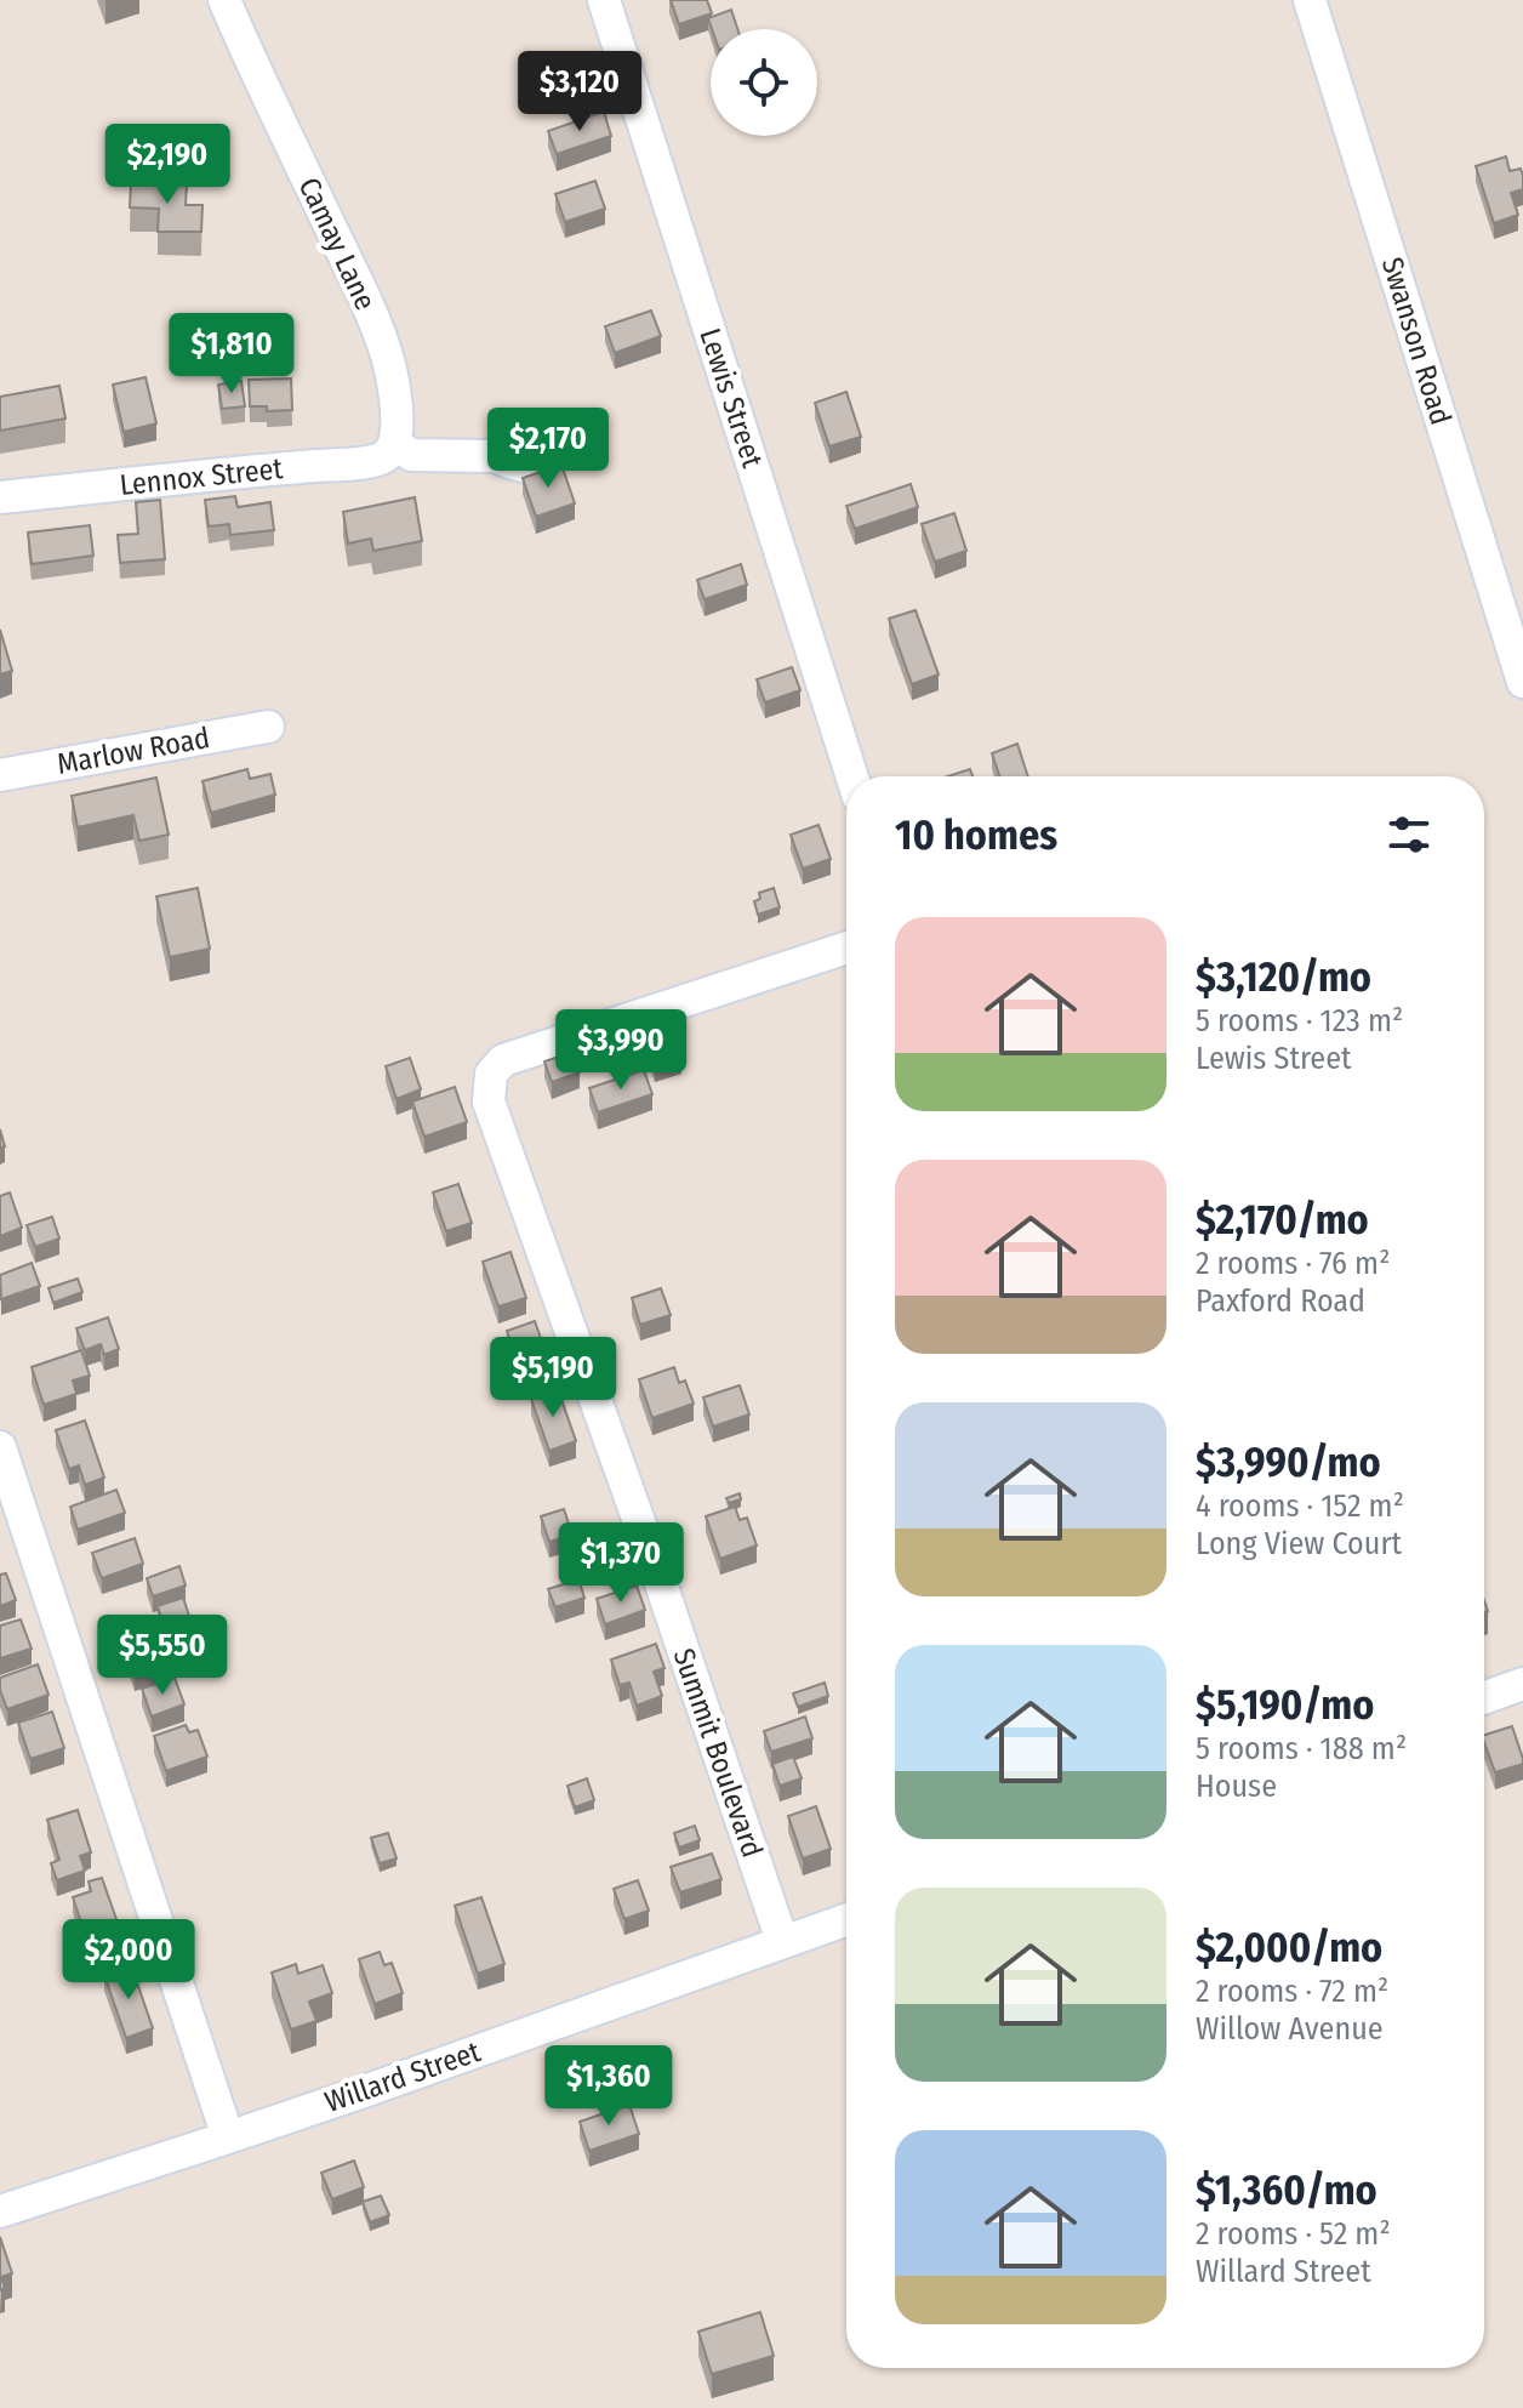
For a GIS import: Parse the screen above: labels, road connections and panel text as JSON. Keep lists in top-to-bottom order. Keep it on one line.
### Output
{"streets":{"street":["Camay Lane","Swanson Road","Lewis Street","Lennox Street","Marlow Road","Summit Boulevard","Willard Street"]},"crossings":[["Camay Lane","Lennox Street"],["Summit Boulevard","Willard Street"]],"page":{"price":["$3,120","$2,190","$1,810","$2,170","$3,990","$5,190","$1,370","$5,550","$2,000","$1,360"],"heading":"10 homes","list":[{"name":"$3,120/mo","note":"5 rooms · 123 m² · Lewis Street"},{"name":"$2,170/mo","note":"2 rooms · 76 m² · Paxford Road"},{"name":"$3,990/mo","note":"4 rooms · 152 m² · Long View Court"},{"name":"$5,190/mo","note":"5 rooms · 188 m² · House"},{"name":"$2,000/mo","note":"2 rooms · 72 m² · Willow Avenue"},{"name":"$1,360/mo","note":"2 rooms · 52 m² · Willard Street"}]}}
